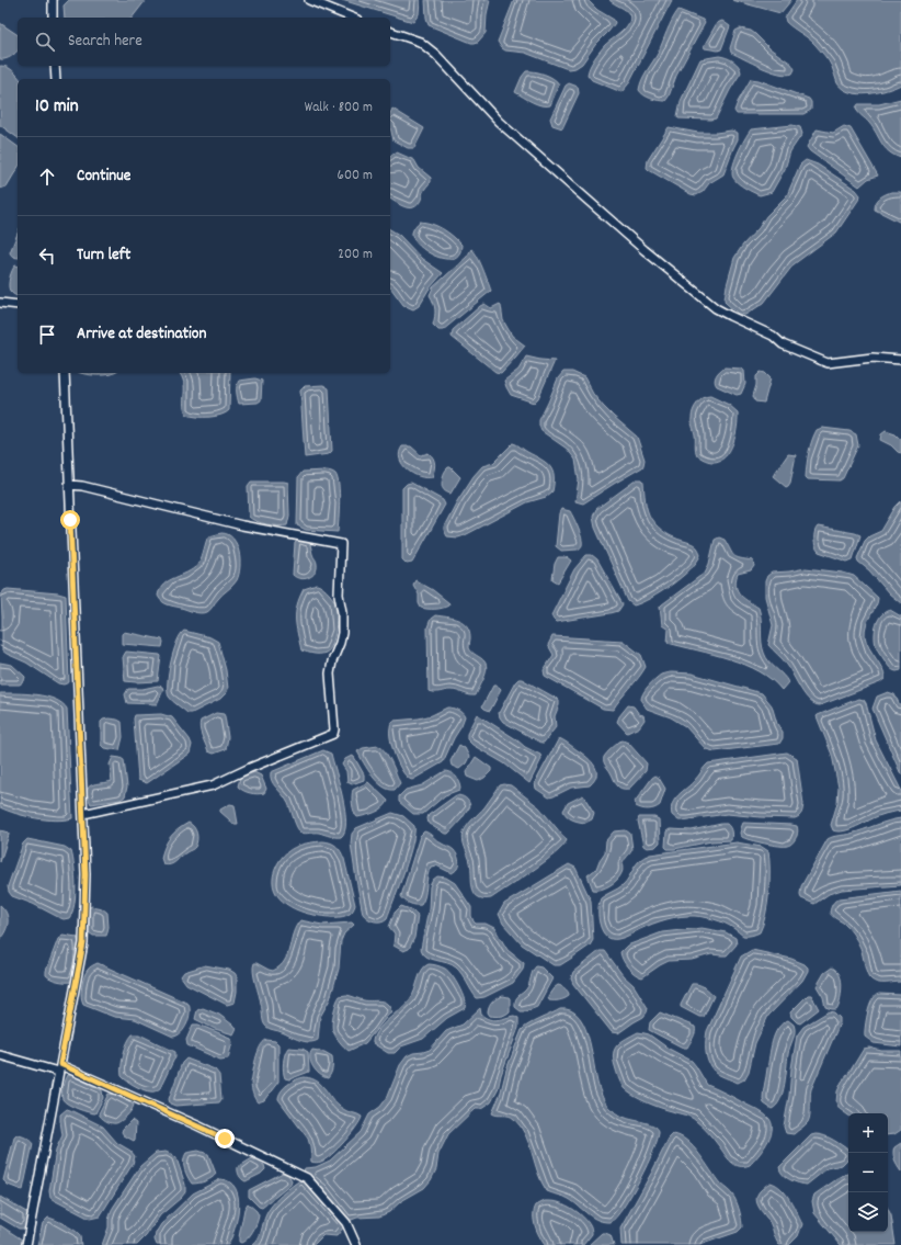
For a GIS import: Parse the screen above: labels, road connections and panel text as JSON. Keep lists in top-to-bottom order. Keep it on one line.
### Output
{"page":{"search":"Search here","heading":["10 min","Walk · 800 m"],"list":[["Continue","600 m"],["Turn left","200 m"],"Arrive at destination"],"map_buttons":["+","−"]}}
